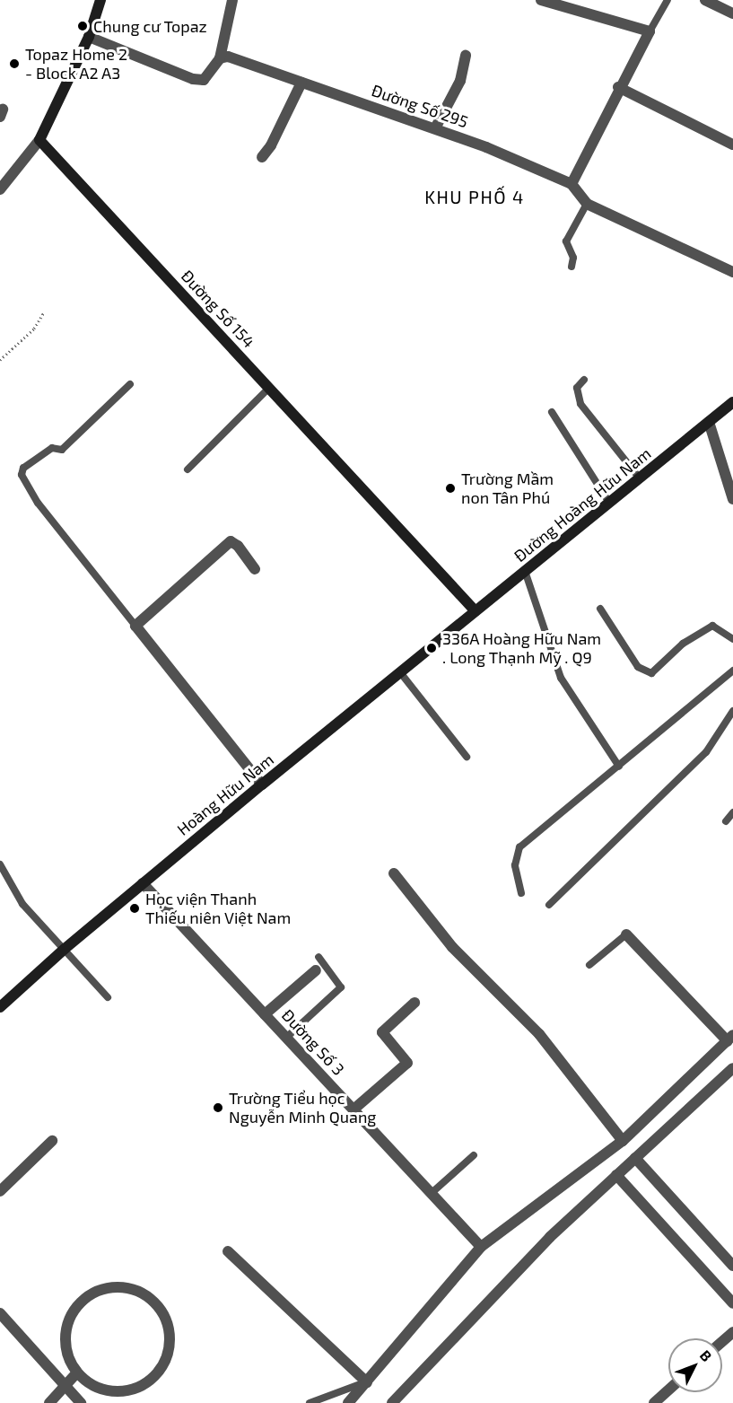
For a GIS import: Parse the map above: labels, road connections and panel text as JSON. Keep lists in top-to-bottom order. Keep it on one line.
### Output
{"streets":{"main road":["Đường Số 154","Đường Hoàng Hữu Nam","Hoàng Hữu Nam"],"street":["Đường Số 295","Đường Số 3"]},"crossings":[["Đường Số 154","Đường Hoàng Hữu Nam"],["Đường Số 154","Hoàng Hữu Nam"],["Đường Hoàng Hữu Nam","Hoàng Hữu Nam"],["Hoàng Hữu Nam","Đường Số 3"]],"districts":["KHU PHỐ 4"],"places":["Chung cư Topaz","Topaz Home 2 - Block A2 A3","Trường Mầm non Tân Phú","336A Hoàng Hữu Nam . Long Thạnh Mỹ . Q9","Học viện Thanh Thiếu niên Việt Nam","Trường Tiểu học Nguyễn Minh Quang"],"north":"top right"}
